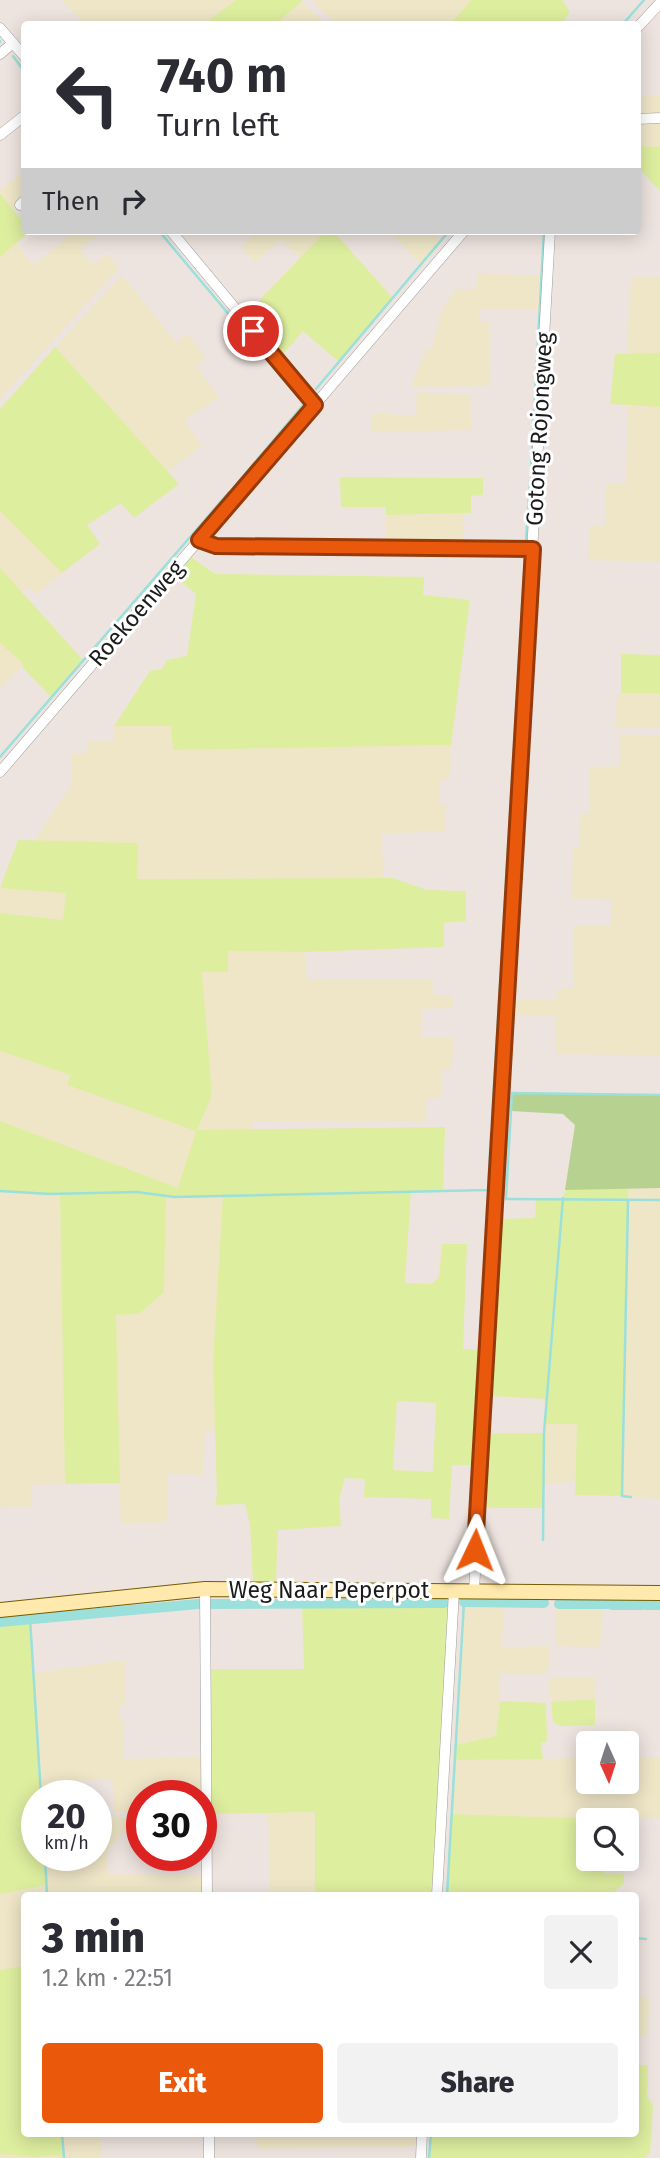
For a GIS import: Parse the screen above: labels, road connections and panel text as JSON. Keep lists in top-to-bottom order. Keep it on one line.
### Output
{"streets":{"street":["Gotong Rojongweg","Roekoenweg","Weg Naar Peperpot"]},"crossings":[["Gotong Rojongweg","Weg Naar Peperpot"]],"north":"bottom","page":{"turn":["740 m","Turn left"],"then":"Then","speed":"20 km/h","limit":"30","heading":["3 min","1.2 km · 22:51"],"buttons":["Exit","Share"]}}
